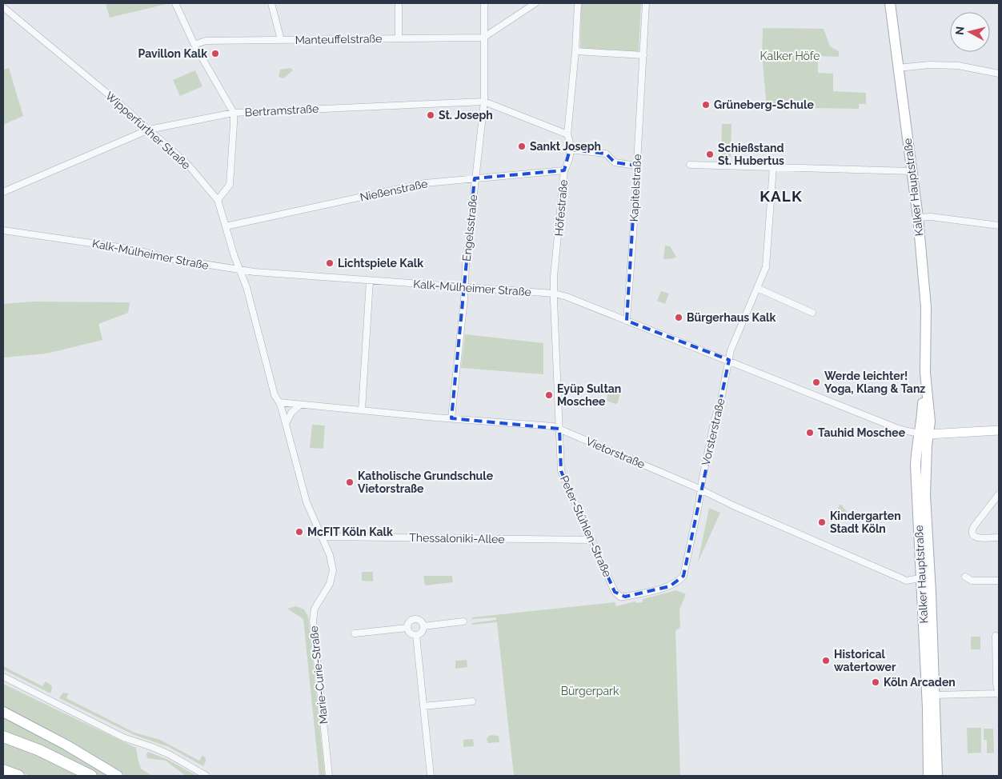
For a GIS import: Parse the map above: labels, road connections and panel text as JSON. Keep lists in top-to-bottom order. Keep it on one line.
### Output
{"streets":{"main road":["Kalker Hauptstraße"],"street":["Manteuffelstraße","Bertramstraße","Wipperfürther Straße","Kapitelstraße","Nießenstraße","Höfestraße","Engelsstraße","Kalk-Mülheimer Straße","Vorsterstraße","Vietorstraße","Peter-Stühlen-Straße","Thessaloniki-Allee","Marie-Curie-Straße"]},"crossings":[["Manteuffelstraße","Engelsstraße"],["Bertramstraße","Wipperfürther Straße"],["Bertramstraße","Höfestraße"],["Bertramstraße","Engelsstraße"],["Wipperfürther Straße","Nießenstraße"],["Wipperfürther Straße","Kalk-Mülheimer Straße"],["Wipperfürther Straße","Vietorstraße"],["Wipperfürther Straße","Thessaloniki-Allee"],["Wipperfürther Straße","Marie-Curie-Straße"],["Kalker Hauptstraße","Kalk-Mülheimer Straße"],["Kalker Hauptstraße","Vietorstraße"],["Kapitelstraße","Kalk-Mülheimer Straße"],["Nießenstraße","Höfestraße"],["Nießenstraße","Engelsstraße"],["Höfestraße","Kalk-Mülheimer Straße"],["Höfestraße","Peter-Stühlen-Straße"],["Engelsstraße","Kalk-Mülheimer Straße"],["Engelsstraße","Vietorstraße"],["Kalk-Mülheimer Straße","Vorsterstraße"],["Kalk-Mülheimer Straße","Peter-Stühlen-Straße"],["Vorsterstraße","Vietorstraße"],["Vorsterstraße","Peter-Stühlen-Straße"],["Vietorstraße","Peter-Stühlen-Straße"],["Peter-Stühlen-Straße","Thessaloniki-Allee"]],"districts":["KALK"],"parks":["Kalker Höfe","Bürgerpark"],"places":["Pavillon Kalk","Grüneberg-Schule","St. Joseph","Sankt Joseph","Schießstand St. Hubertus","Lichtspiele Kalk","Bürgerhaus Kalk","Werde leichter! Yoga, Klang & Tanz","Eyüp Sultan Moschee","Tauhid Moschee","Katholische Grundschule Vietorstraße","Kindergarten Stadt Köln","McFIT Köln Kalk","Historical watertower","Köln Arcaden"],"north":"left"}
